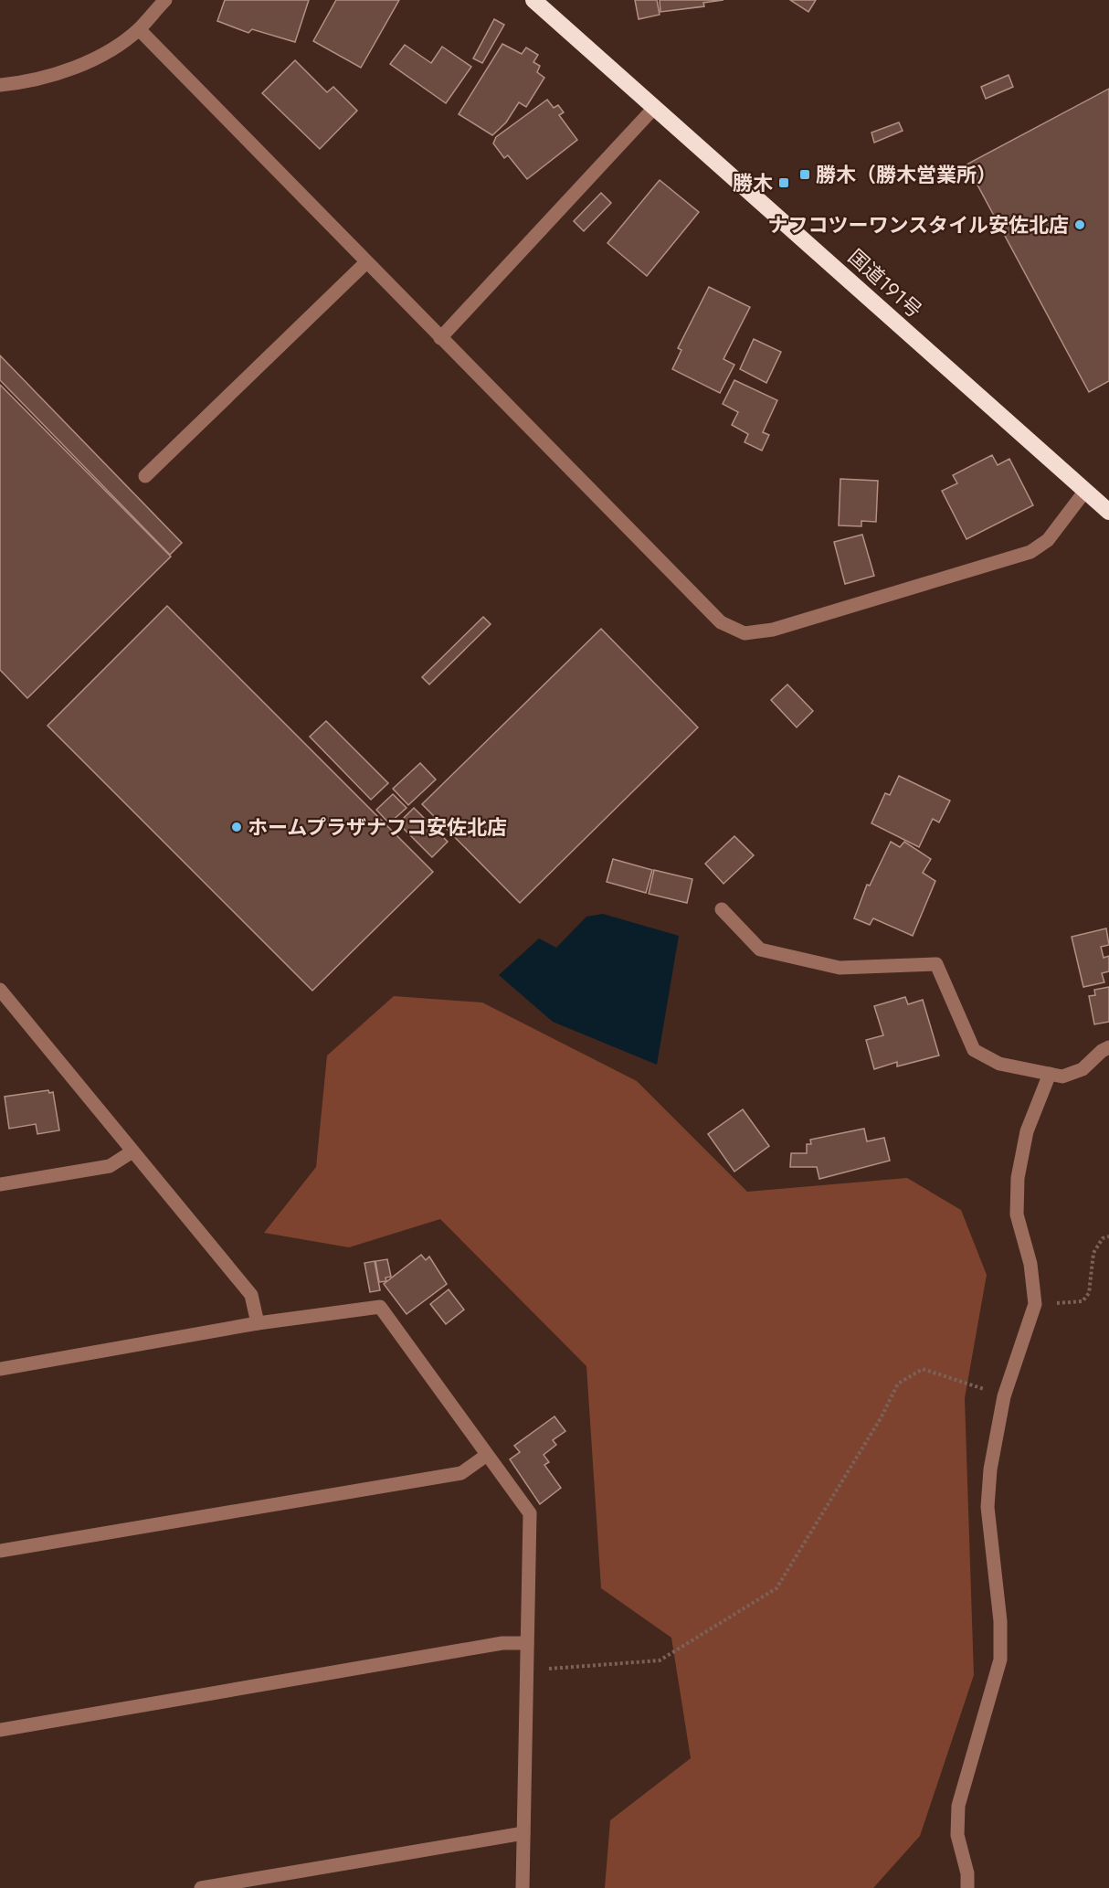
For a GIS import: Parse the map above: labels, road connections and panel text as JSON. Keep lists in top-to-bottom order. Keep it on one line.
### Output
{"streets":{"highway":["国道191号"]},"places":{"transit":["勝木（勝木営業所）","勝木"],"other":["ナフコツーワンスタイル安佐北店","ホームプラザナフコ安佐北店"]}}
